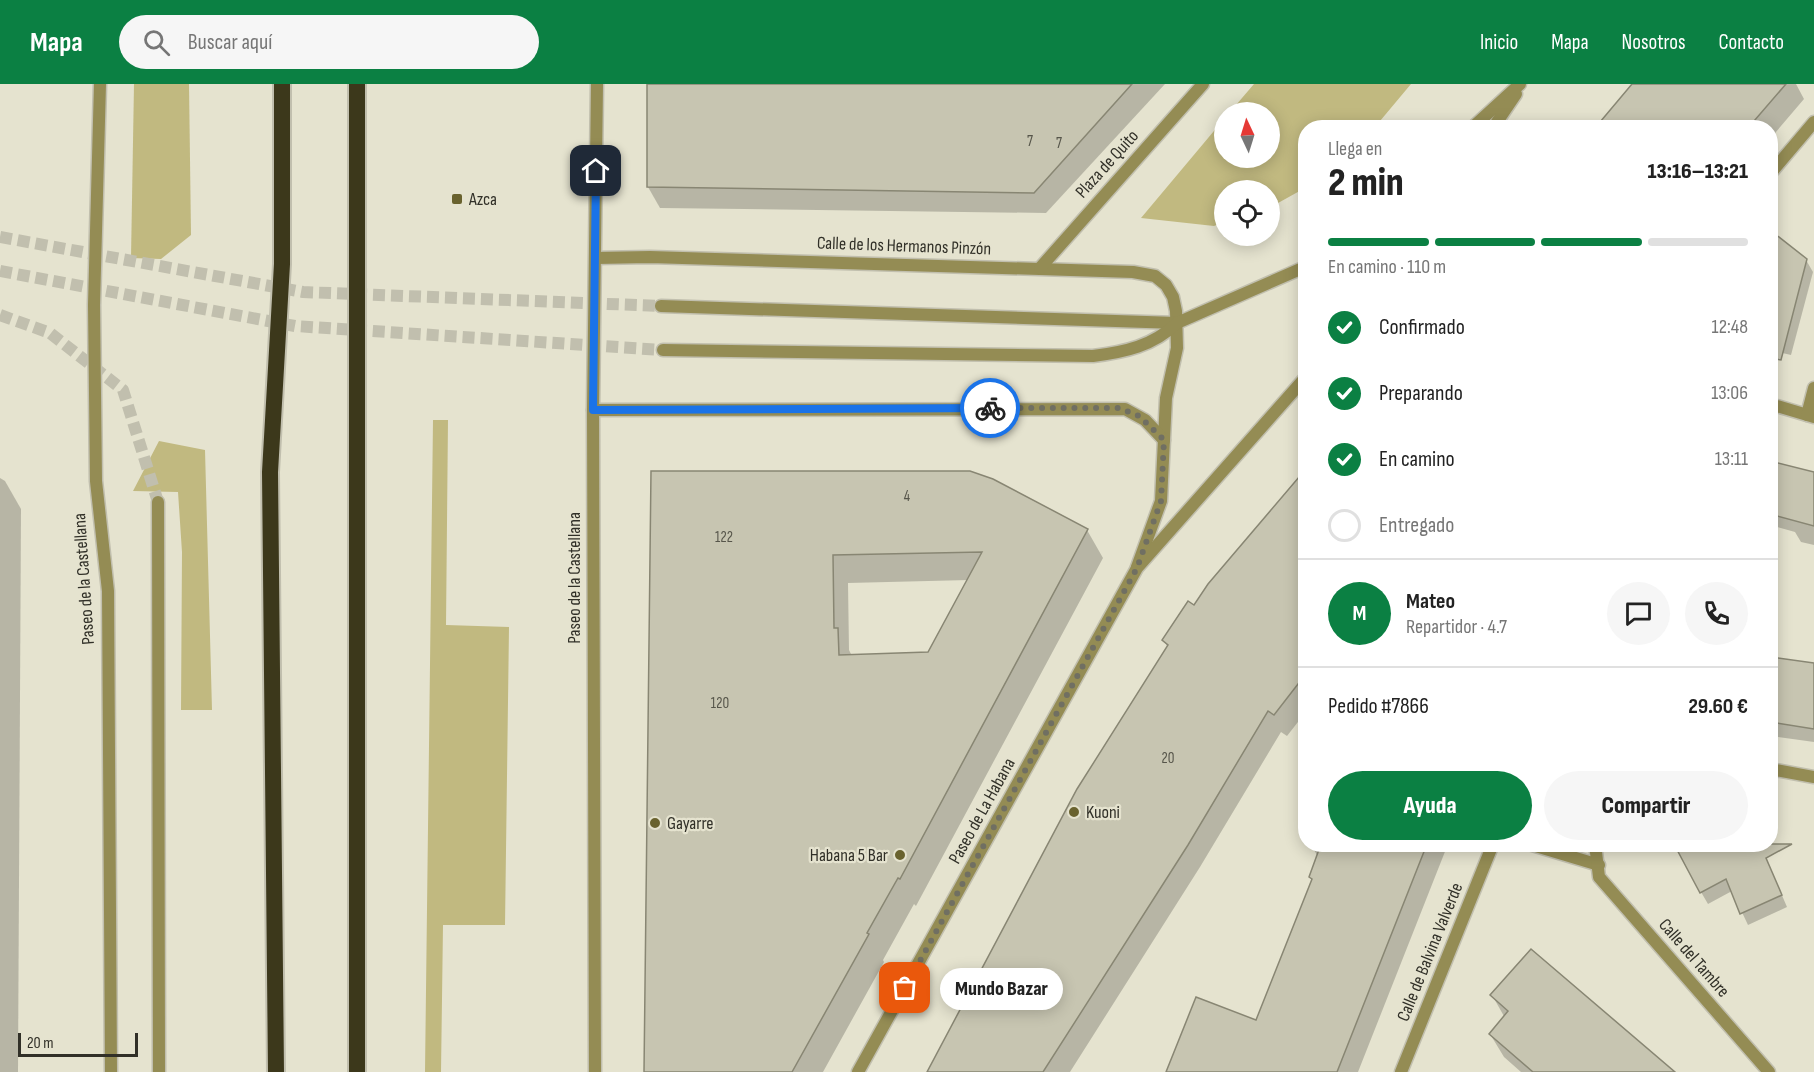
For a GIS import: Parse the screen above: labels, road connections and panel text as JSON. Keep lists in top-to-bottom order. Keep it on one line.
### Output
{"streets":{"street":["Plaza de Quito","Calle de los Hermanos Pinzón","Paseo de la Castellana","Paseo de La Habana","Calle de Balvina Valverde","Calle del Tambre"]},"crossings":[["Plaza de Quito","Calle de los Hermanos Pinzón"],["Calle de los Hermanos Pinzón","Paseo de la Castellana"],["Calle de los Hermanos Pinzón","Paseo de La Habana"]],"places":{"transit":["Azca"],"other":["Kuoni","Gayarre","Habana 5 Bar","Mundo Bazar"]},"house_numbers":["7","7","4","122","120","20"],"scale_bar":"20 m","north":"top","page":{"header":"Mapa","search":"Buscar aquí","nav":["Inicio","Mapa","Nosotros","Contacto"],"heading":["2 min","Llega en","13:16–13:21"],"panel":["Mateo","Repartidor · 4.7","Pedido #7866","29.60 €"],"bar":"En camino · 110 m","list":[["Confirmado","12:48"],["Preparando","13:06"],["En camino","13:11"],"Entregado"],"round":"M","buttons":["Ayuda","Compartir"],"bubble":"Mundo Bazar","scale":"20 m"}}
